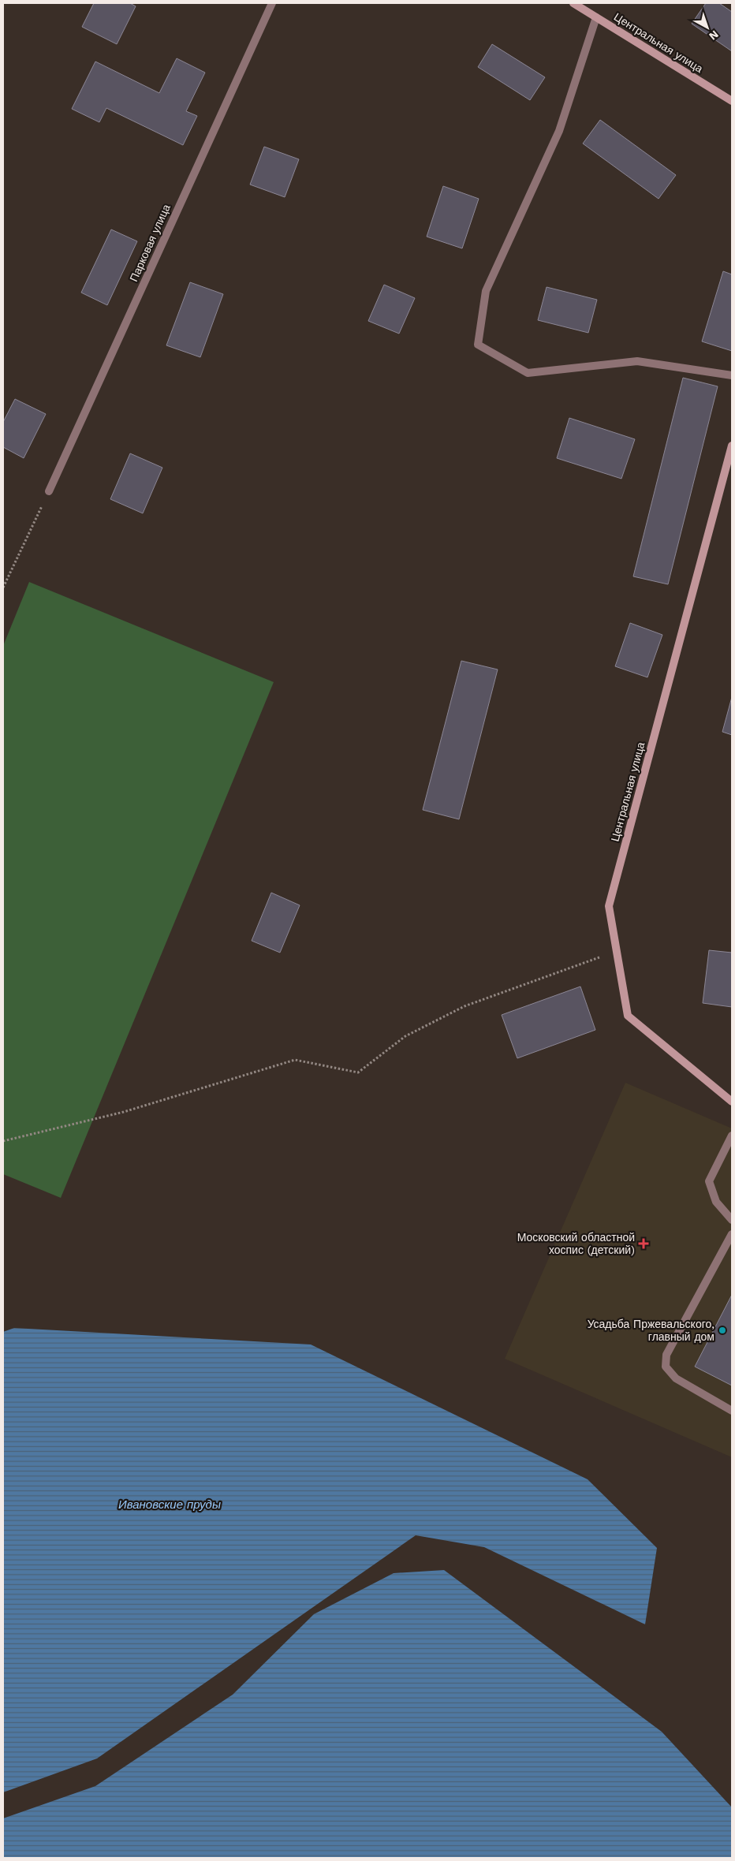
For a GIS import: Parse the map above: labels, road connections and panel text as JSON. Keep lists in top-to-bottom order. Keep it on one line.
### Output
{"streets":{"street":["Центральная улица","Парковая улица"]},"water":["Ивановские пруды"],"places":{"health":["Московский областной хоспис (детский)"],"other":["Усадьба Пржевальского, главный дом"]},"north":"bottom right"}
